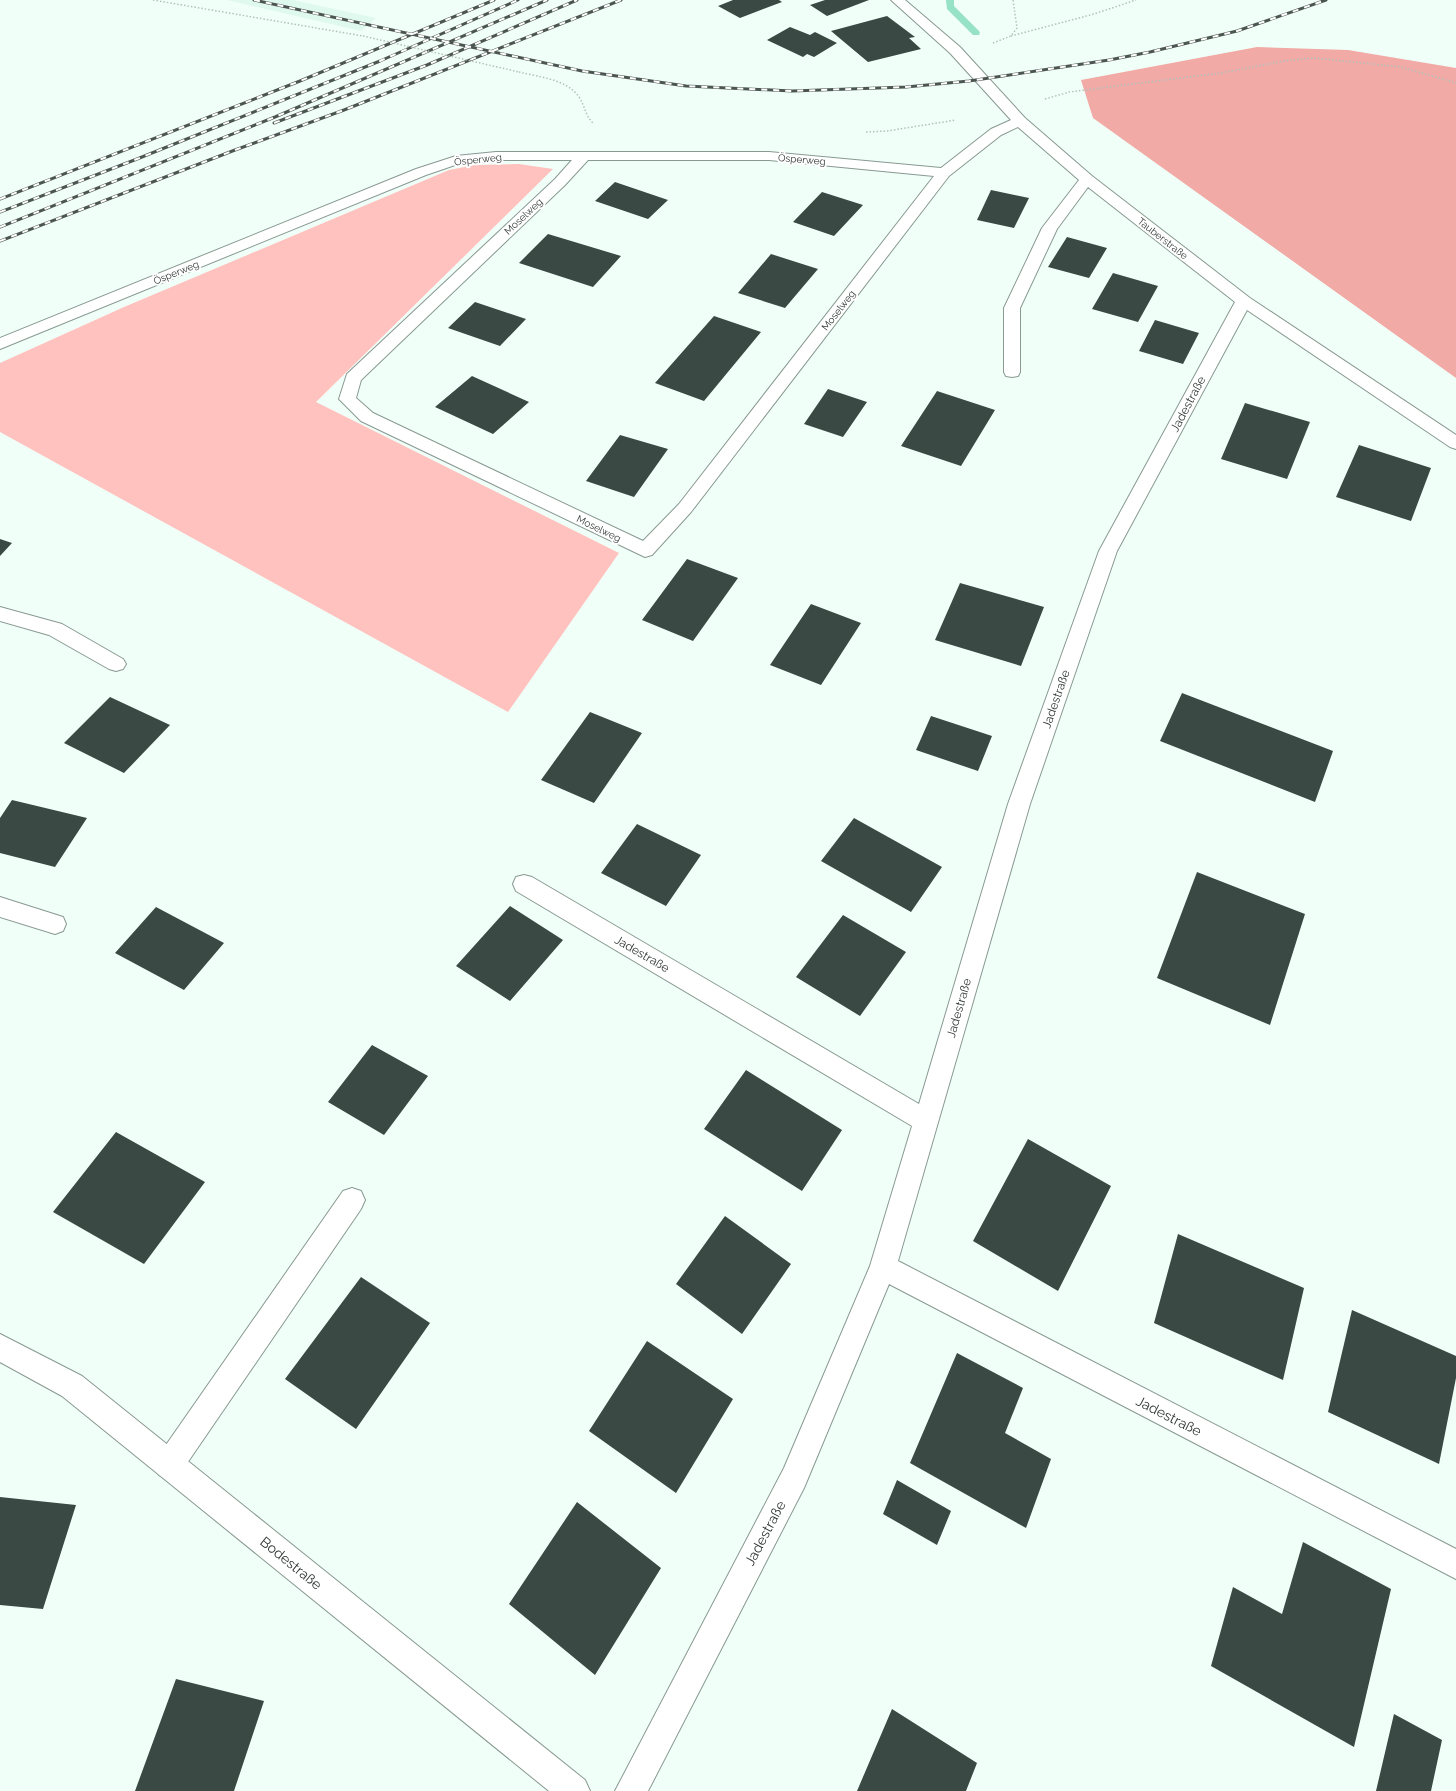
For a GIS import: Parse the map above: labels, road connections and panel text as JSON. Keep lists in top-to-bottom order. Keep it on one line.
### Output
{"streets":{"street":["Ösperweg","Moselweg","Tauberstraße","Jadestraße","Bodestraße"]},"crossings":[["Ösperweg","Moselweg"],["Moselweg","Tauberstraße"],["Tauberstraße","Jadestraße"]]}
